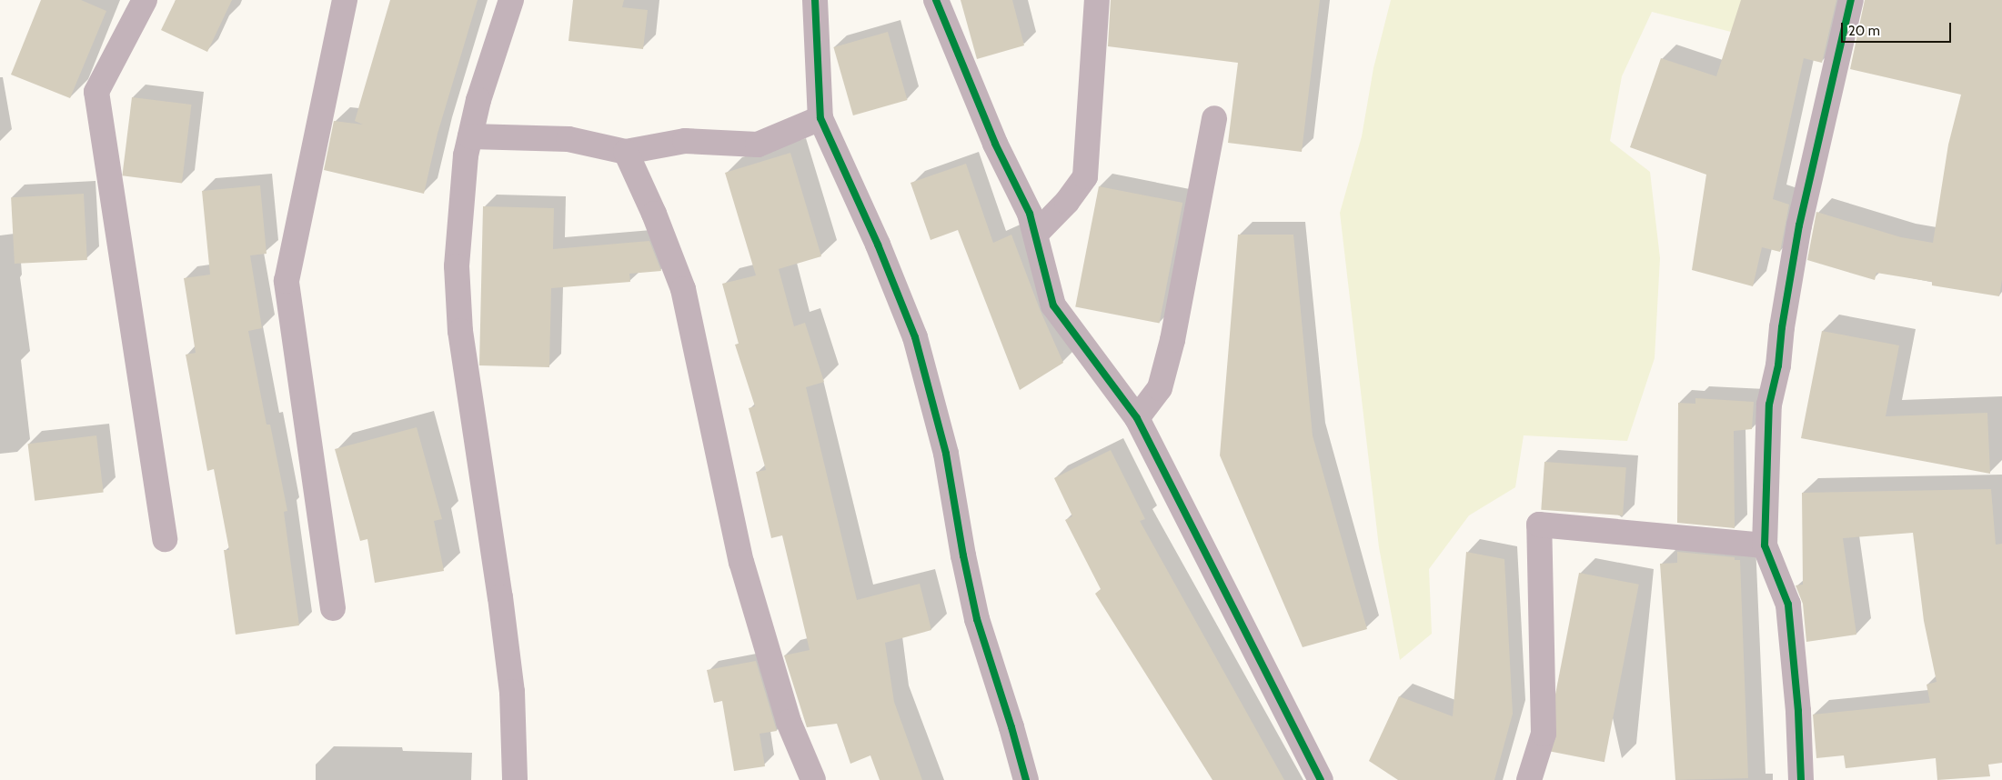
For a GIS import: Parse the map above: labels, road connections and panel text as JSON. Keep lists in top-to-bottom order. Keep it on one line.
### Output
{"scale_bar":"20 m"}
